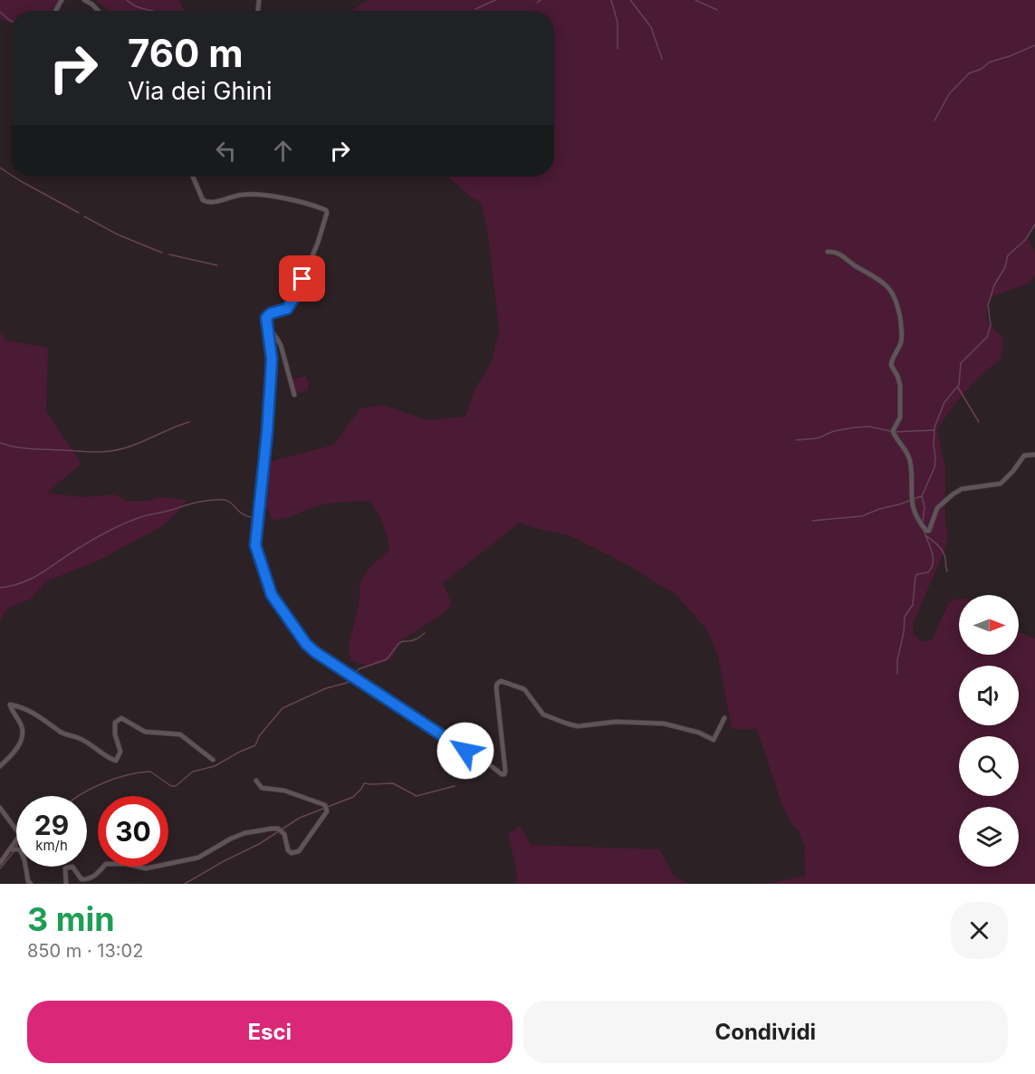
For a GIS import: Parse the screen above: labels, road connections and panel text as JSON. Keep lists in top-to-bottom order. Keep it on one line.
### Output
{"north":"right","page":{"turn":["760 m","Via dei Ghini"],"speed":"29 km/h","limit":"30","heading":["3 min","850 m · 13:02"],"buttons":["Esci","Condividi"]}}
